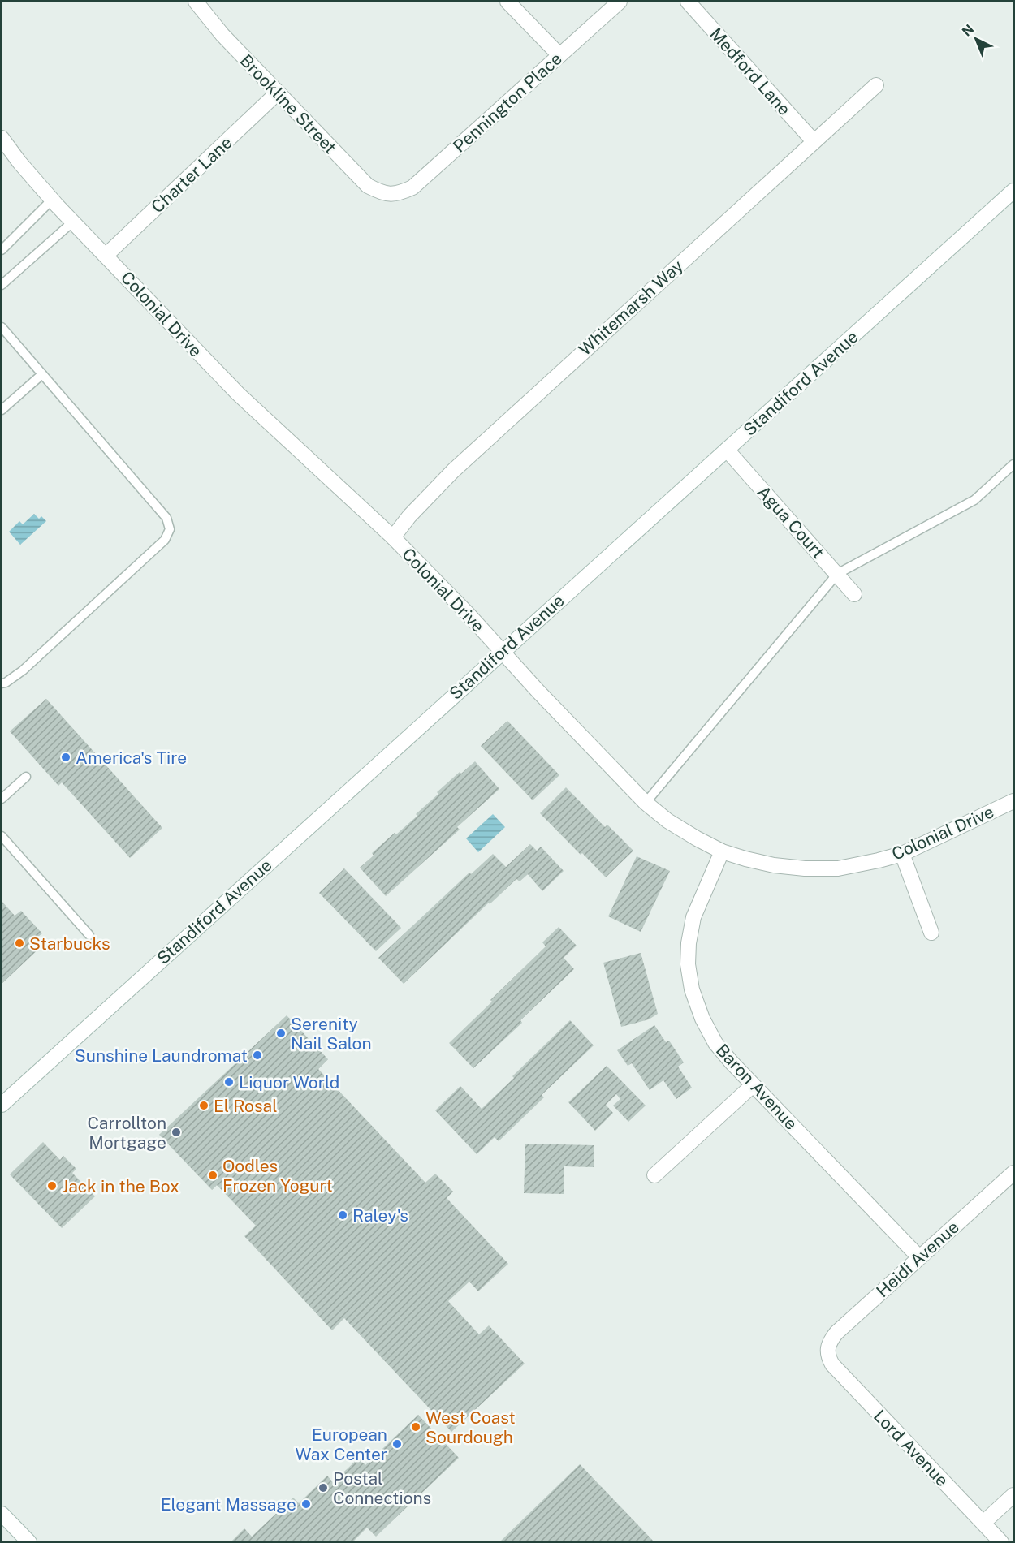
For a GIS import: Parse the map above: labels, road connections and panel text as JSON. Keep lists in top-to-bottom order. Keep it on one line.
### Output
{"streets":{"street":["Medford Lane","Pennington Place","Brookline Street","Charter Lane","Whitemarsh Way","Colonial Drive","Standiford Avenue","Agua Court","Baron Avenue","Heidi Avenue","Lord Avenue"]},"crossings":[["Medford Lane","Whitemarsh Way"],["Pennington Place","Brookline Street"],["Brookline Street","Charter Lane"],["Charter Lane","Colonial Drive"],["Whitemarsh Way","Colonial Drive"],["Colonial Drive","Standiford Avenue"],["Colonial Drive","Baron Avenue"],["Standiford Avenue","Agua Court"],["Baron Avenue","Heidi Avenue"],["Heidi Avenue","Lord Avenue"]],"places":["America's Tire","Starbucks","Serenity Nail Salon","Sunshine Laundromat","Liquor World","El Rosal","Carrollton Mortgage","Oodles Frozen Yogurt","Jack in the Box","Raley's","West Coast Sourdough","European Wax Center","Postal Connections","Elegant Massage"],"north":"top left"}
